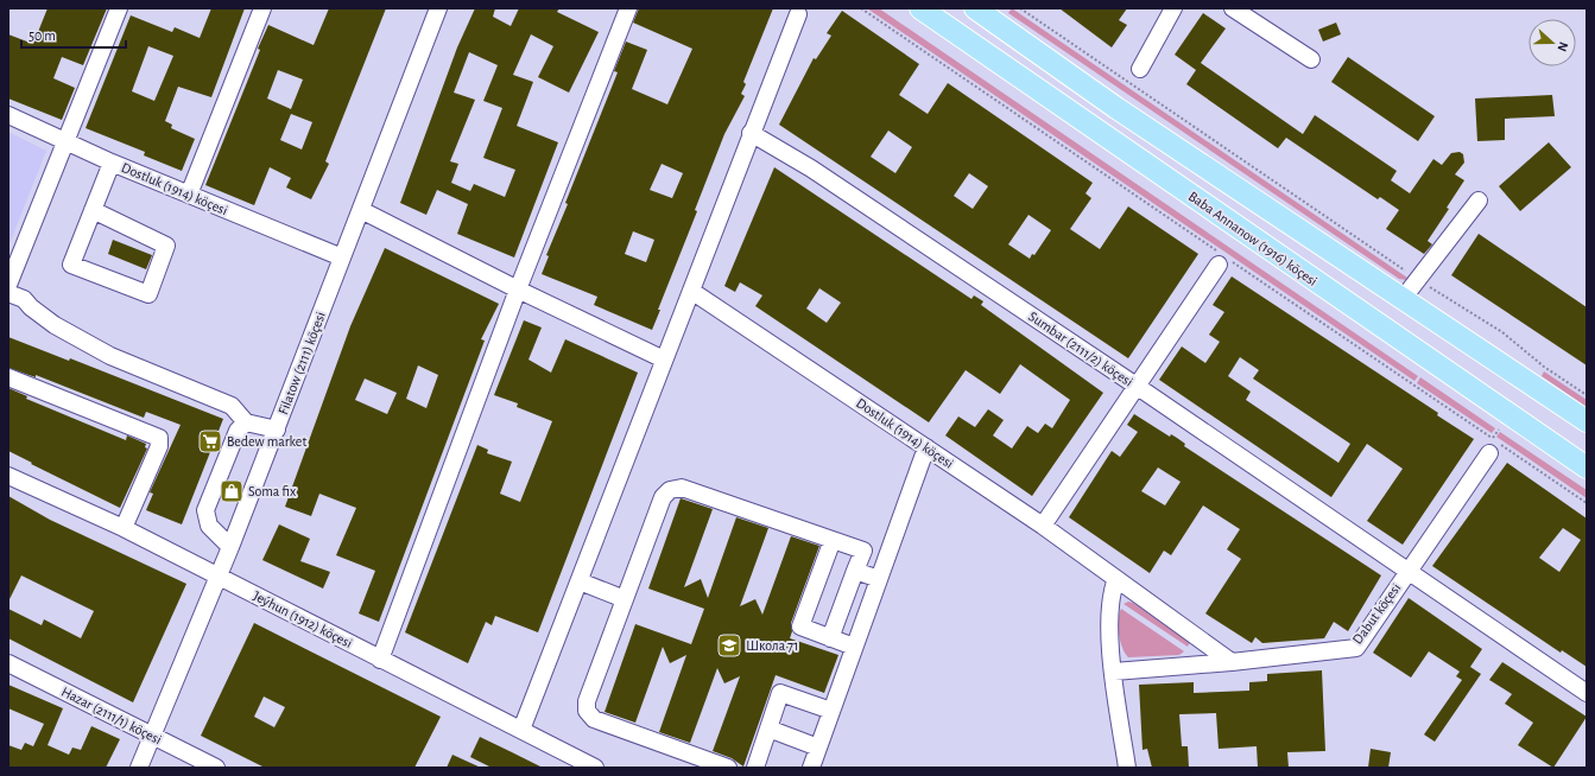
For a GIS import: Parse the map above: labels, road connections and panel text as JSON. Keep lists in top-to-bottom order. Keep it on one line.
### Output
{"streets":{"main road":["Baba Annanow (1916) köçesi"],"street":["Dostluk (1914) köçesi","Sumbar (2111/2) köçesi","Filatow (2111) köçesi","Dabut köçesi","Jeýhun (1912) köçesi","Hazar (2111/1) köçesi"]},"crossings":[["Dostluk (1914) köçesi","Filatow (2111) köçesi"],["Dostluk (1914) köçesi","Dabut köçesi"],["Sumbar (2111/2) köçesi","Dabut köçesi"],["Filatow (2111) köçesi","Jeýhun (1912) köçesi"],["Filatow (2111) köçesi","Hazar (2111/1) köçesi"]],"places":{"supermarket":["Bedew market"],"shop":["Soma fix"],"school or university":["Школа 71"]},"scale_bar":"50 m","north":"right"}
